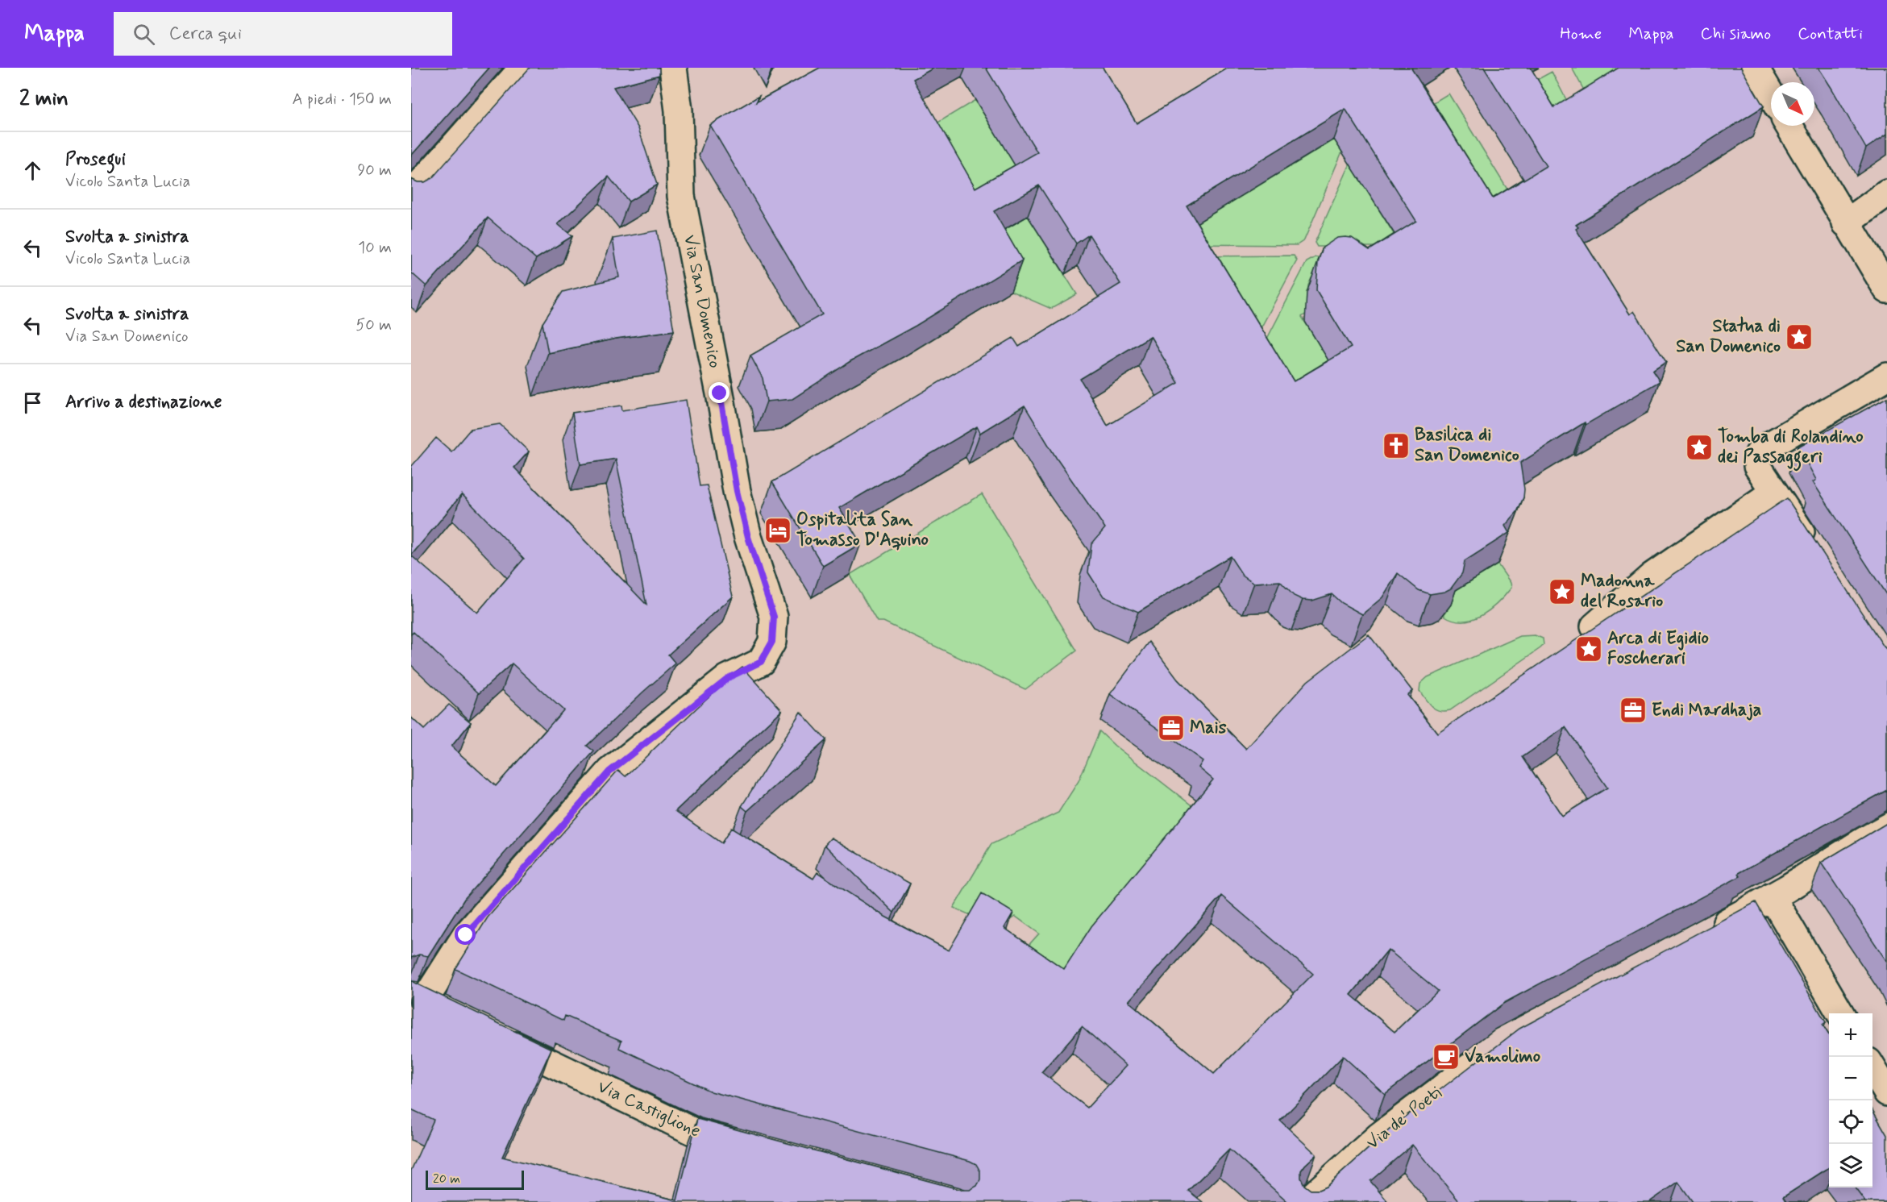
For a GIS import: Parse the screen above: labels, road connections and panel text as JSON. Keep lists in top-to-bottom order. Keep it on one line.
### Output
{"streets":{"street":["Via San Domenico","Via Castiglione","Via de' Poeti"]},"places":{"place":["Statua di San Domenico","Tomba di Rolandino dei Passaggeri","Madonna del Rosario","Arca di Egidio Foscherari"],"church":["Basilica di San Domenico"],"hotel":["Ospitalita San Tomasso D'Aquino"],"office":["Endi Mardhaja","Mais"],"cafe":["Vamolimo"]},"scale_bar":"20 m","north":"bottom right","page":{"header":"Mappa","search":"Cerca qui","nav":["Home","Mappa","Chi siamo","Contatti"],"heading":["2 min","A piedi · 150 m"],"list":[["Prosegui","Vicolo Santa Lucia","90 m"],["Svolta a sinistra","Vicolo Santa Lucia","10 m"],["Svolta a sinistra","Via San Domenico","50 m"],"Arrivo a destinazione"],"map_buttons":["+","−"],"scale":"20 m"}}
